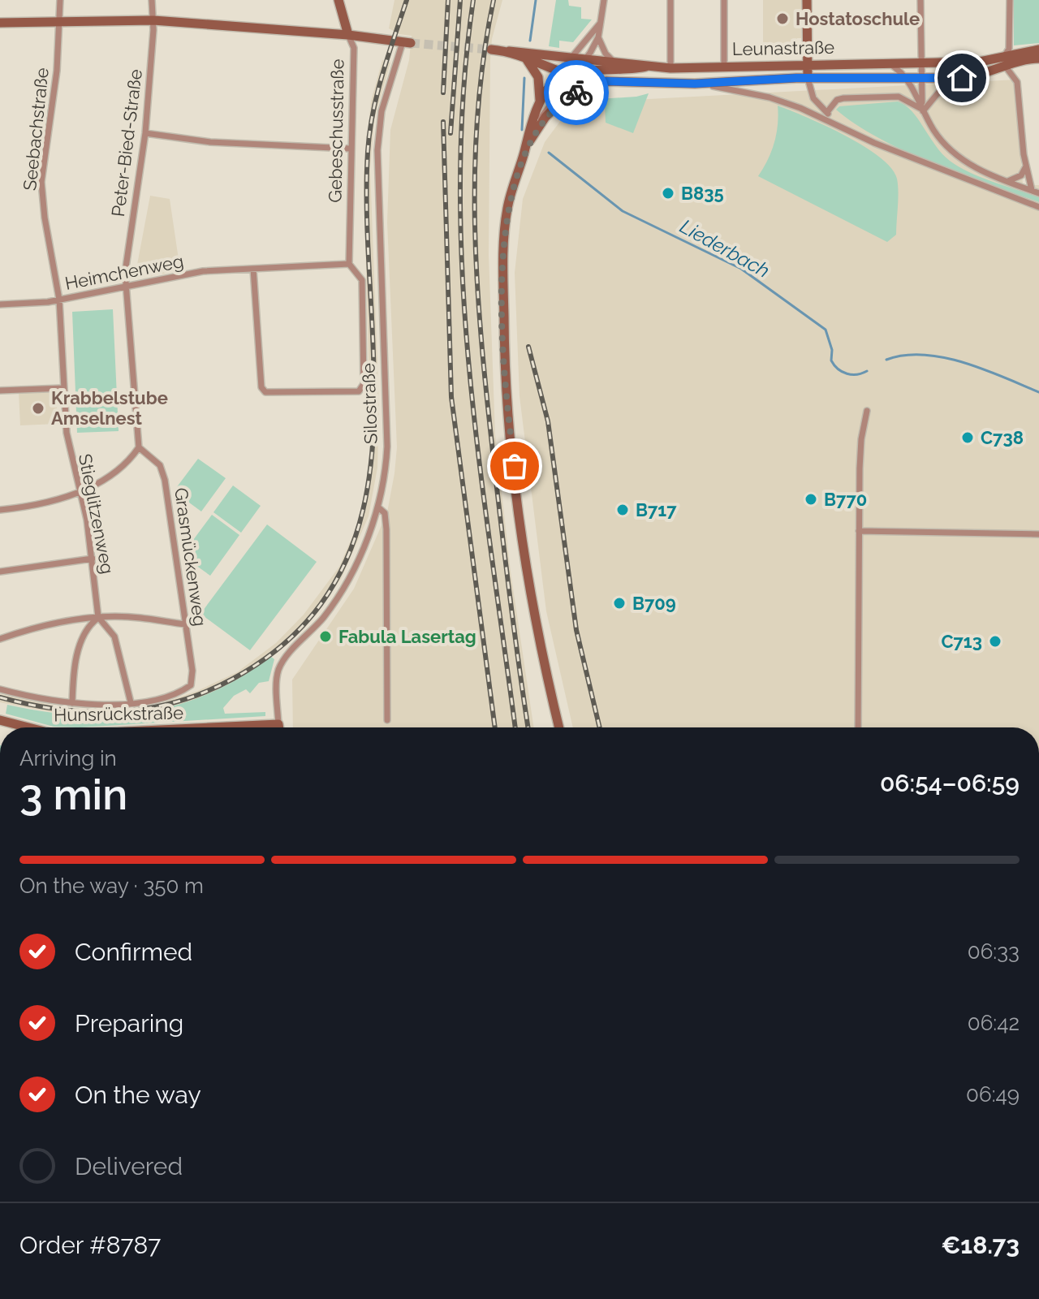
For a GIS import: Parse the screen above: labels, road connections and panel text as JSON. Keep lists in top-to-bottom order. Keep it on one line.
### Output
{"streets":{"main road":["Leunastraße","Gebeschusstraße","Silostraße","Hunsrückstraße"],"street":["Seebachstraße","Peter-Bied-Straße","Heimchenweg","Stieglitzenweg","Grasmückenweg"]},"crossings":[["Seebachstraße","Heimchenweg"],["Seebachstraße","Stieglitzenweg"],["Gebeschusstraße","Heimchenweg"],["Peter-Bied-Straße","Heimchenweg"],["Heimchenweg","Stieglitzenweg"],["Silostraße","Hunsrückstraße"],["Stieglitzenweg","Grasmückenweg"]],"water":["Liederbach"],"places":["Hostatoschule","B835","Krabbelstube Amselnest","C738","B770","B717","B709","Fabula Lasertag","C713"],"page":{"heading":["3 min","Arriving in","06:54–06:59"],"panel":["Order #8787","€18.73"],"bar":"On the way · 350 m","list":[["Confirmed","06:33"],["Preparing","06:42"],["On the way","06:49"],"Delivered"]}}
